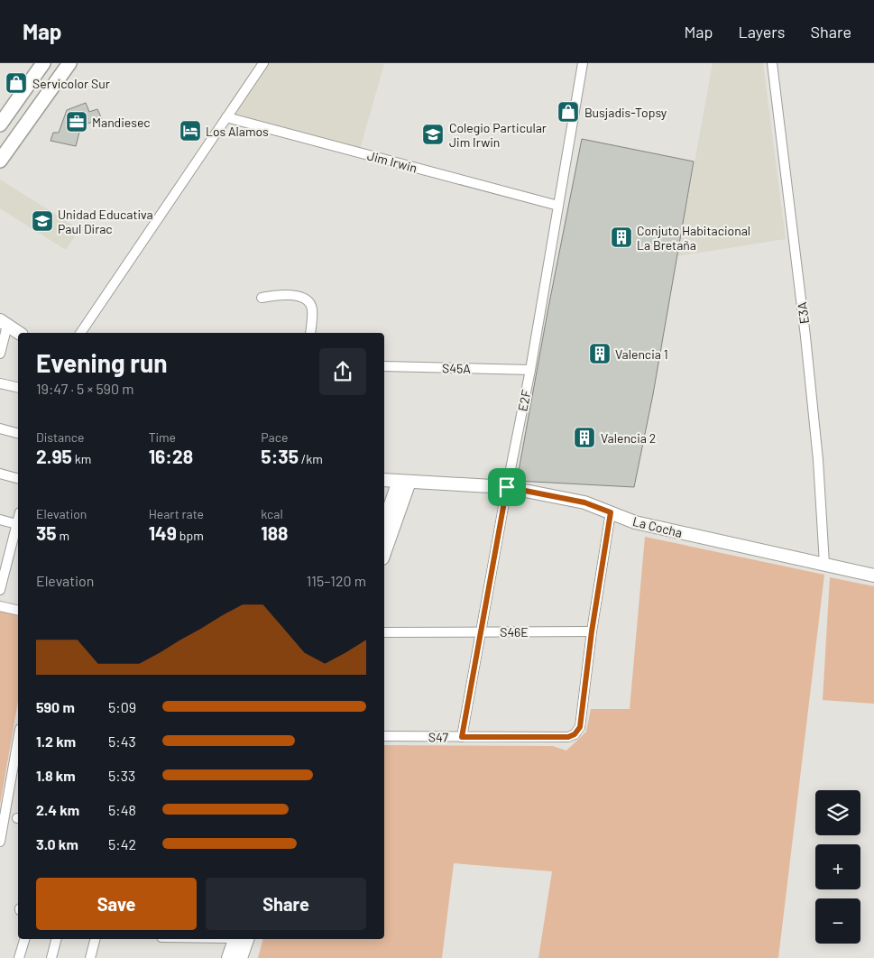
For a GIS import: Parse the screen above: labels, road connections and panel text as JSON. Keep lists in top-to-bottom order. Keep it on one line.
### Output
{"streets":{"street":["Jim Irwin","E3A","S45A","E2F","La Cocha","S46E","S47"]},"crossings":[["Jim Irwin","E2F"],["E3A","La Cocha"],["S45A","E2F"],["E2F","La Cocha"],["E2F","S46E"],["E2F","S47"],["S46E","S47"]],"places":{"shop":["Servicolor Sur","Busjadis-Topsy"],"office":["Mandiesec"],"hotel":["Los Alamos"],"school or university":["Colegio Particular Jim Irwin","Unidad Educativa Paul Dirac"],"building":["Conjuto Habitacional La Bretaña","Valencia 1","Valencia 2"]},"page":{"header":"Map","nav":["Map","Layers","Share"],"heading":["Evening run","19:47 · 5 × 590 m"],"stats":[["Distance","2.95 km"],["Time","16:28"],["Pace","5:35 /km"],["Elevation","35 m"],["Heart rate","149 bpm"],["kcal","188"]],"chart":["Elevation","115–120 m"],"list":[{"name":"590 m","note":"5:09"},{"name":"1.2 km","note":"5:43"},{"name":"1.8 km","note":"5:33"},{"name":"2.4 km","note":"5:48"},{"name":"3.0 km","note":"5:42"}],"map_buttons":["+","−"],"buttons":["Save","Share"]}}
